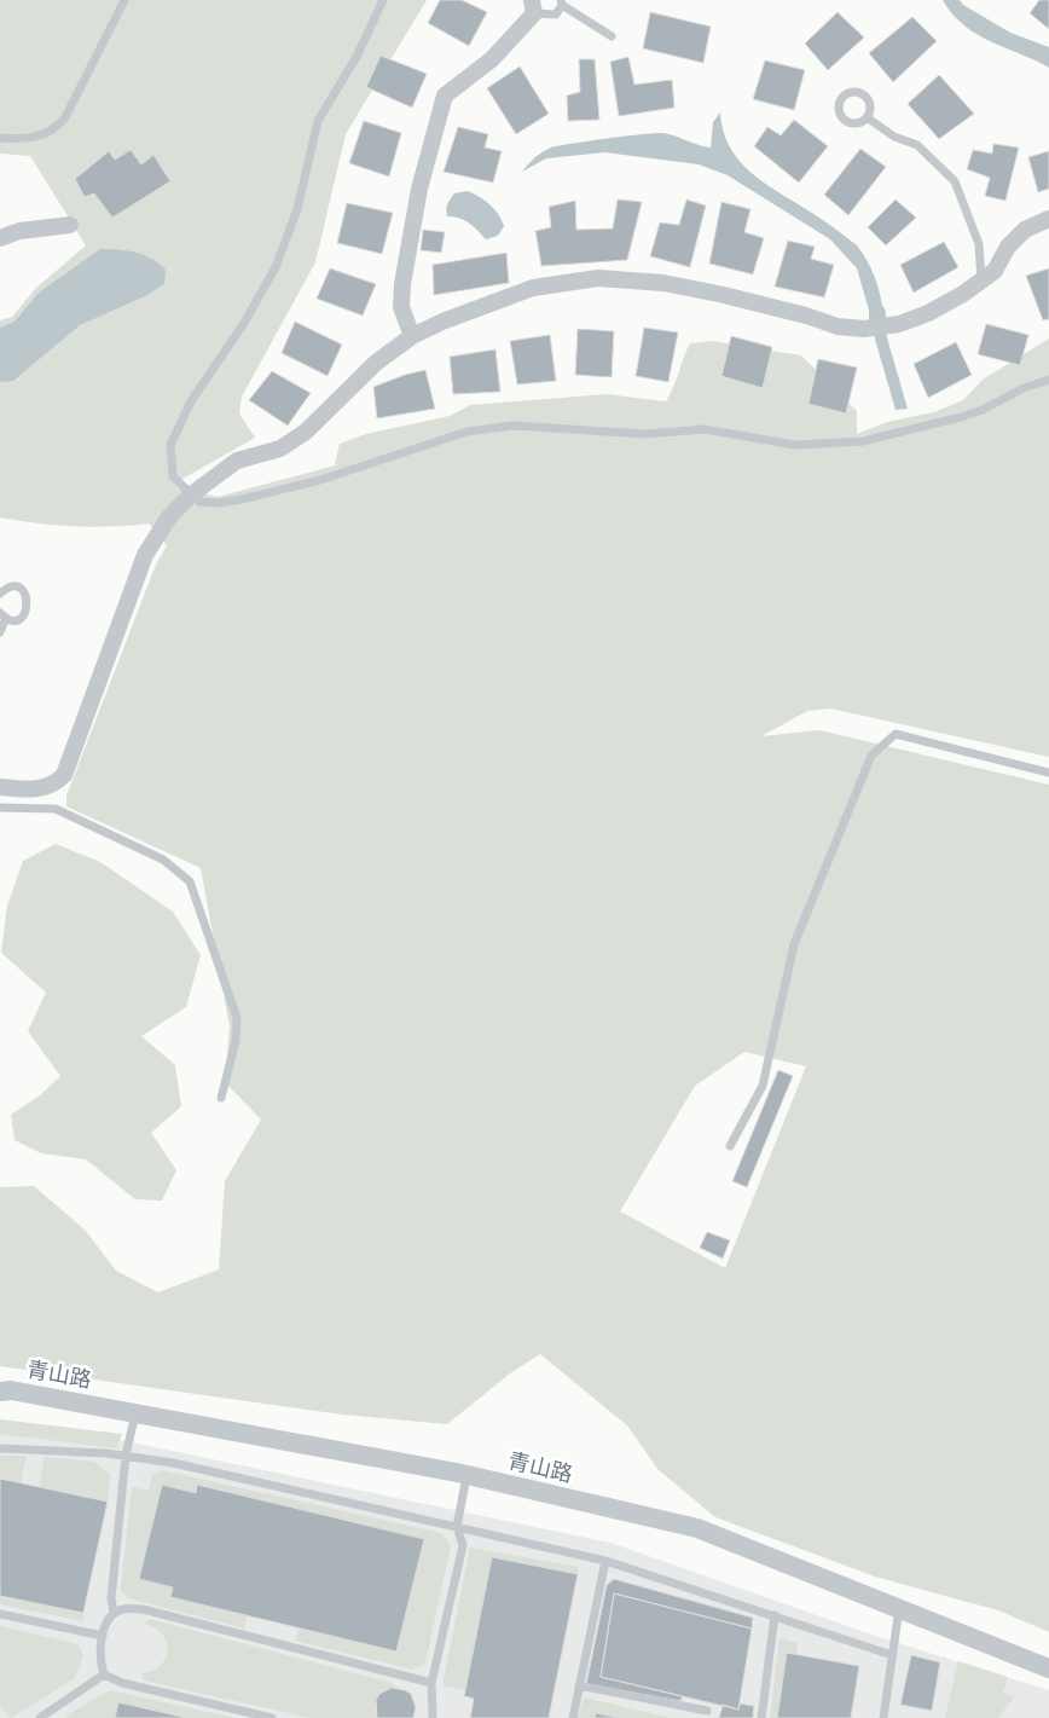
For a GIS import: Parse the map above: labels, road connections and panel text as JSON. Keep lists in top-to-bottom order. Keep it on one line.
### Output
{"streets":{"street":["青山路"]}}
